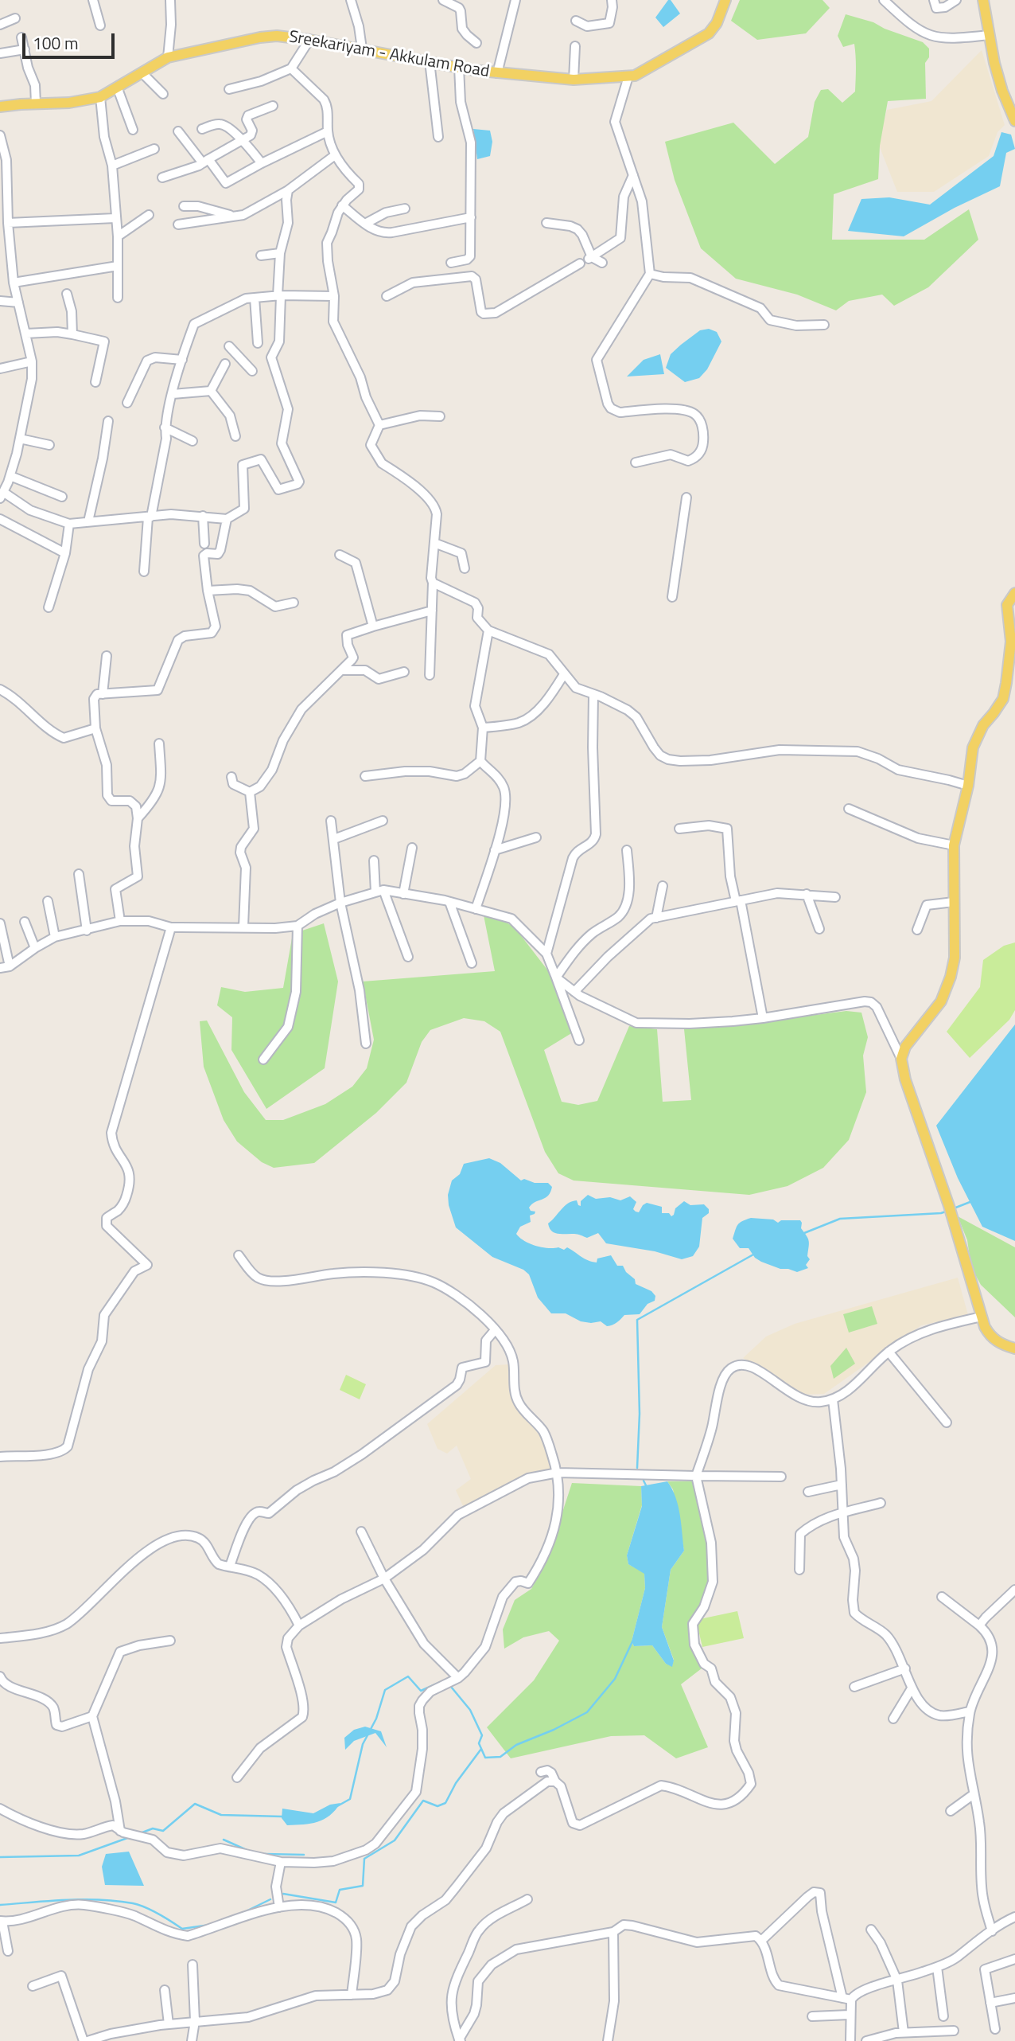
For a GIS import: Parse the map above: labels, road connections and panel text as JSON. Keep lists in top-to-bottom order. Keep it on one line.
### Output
{"streets":{"main road":["Sreekariyam - Akkulam Road"]},"scale_bar":"100 m"}
